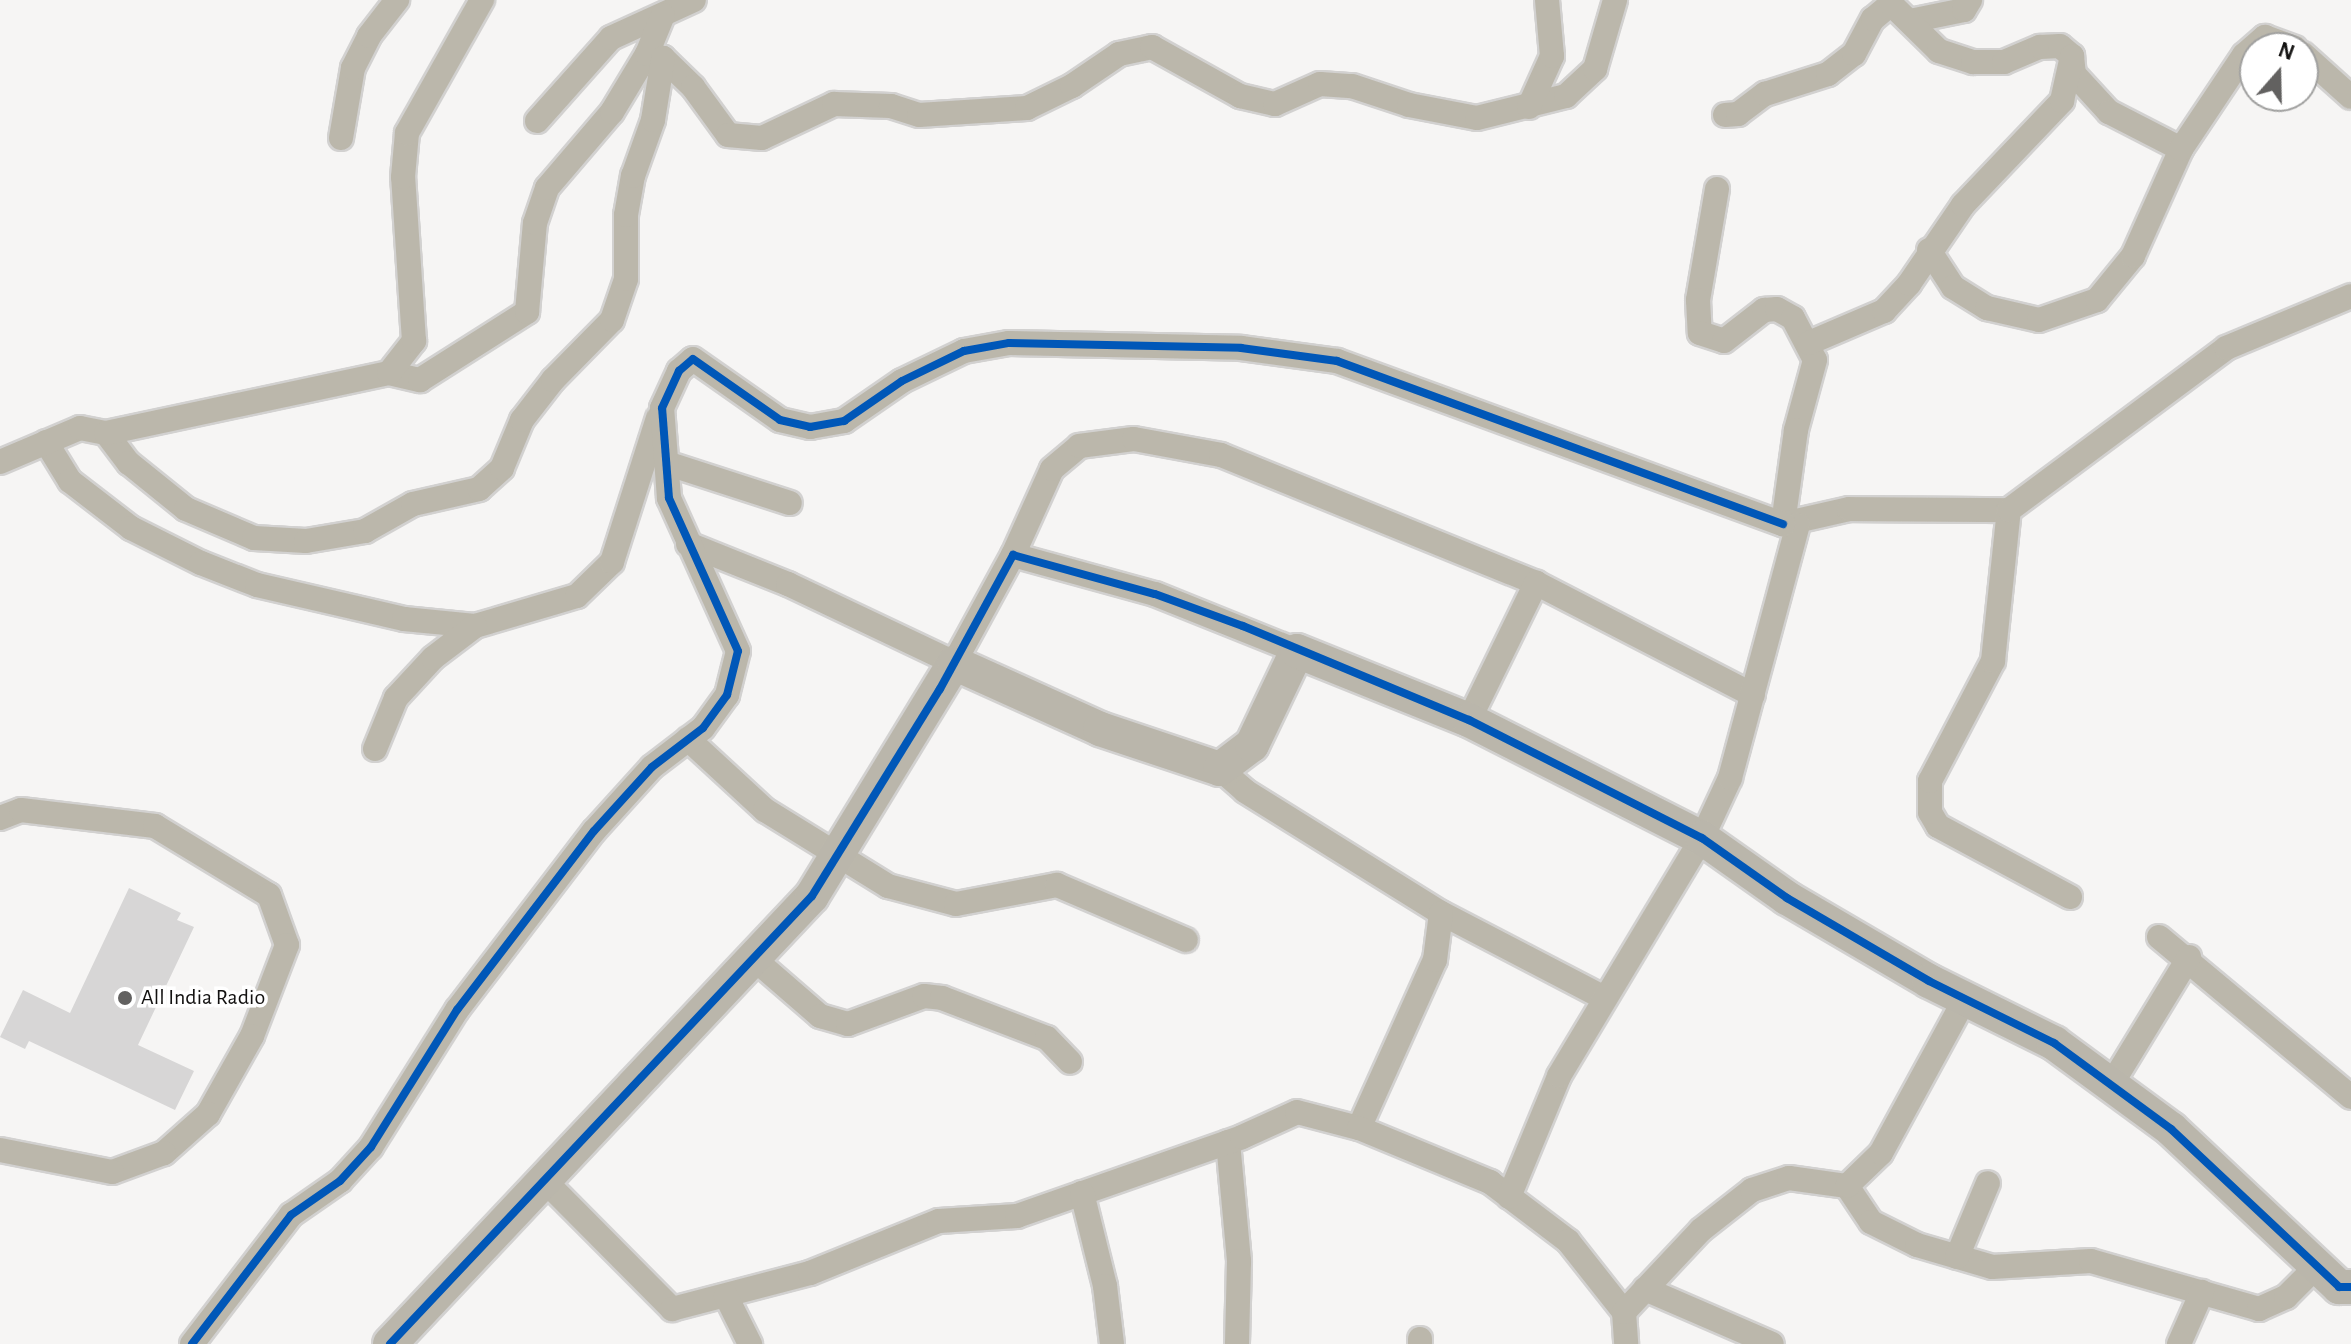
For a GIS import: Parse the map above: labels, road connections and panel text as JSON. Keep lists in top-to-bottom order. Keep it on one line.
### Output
{"places":["All India Radio"],"north":"top"}
